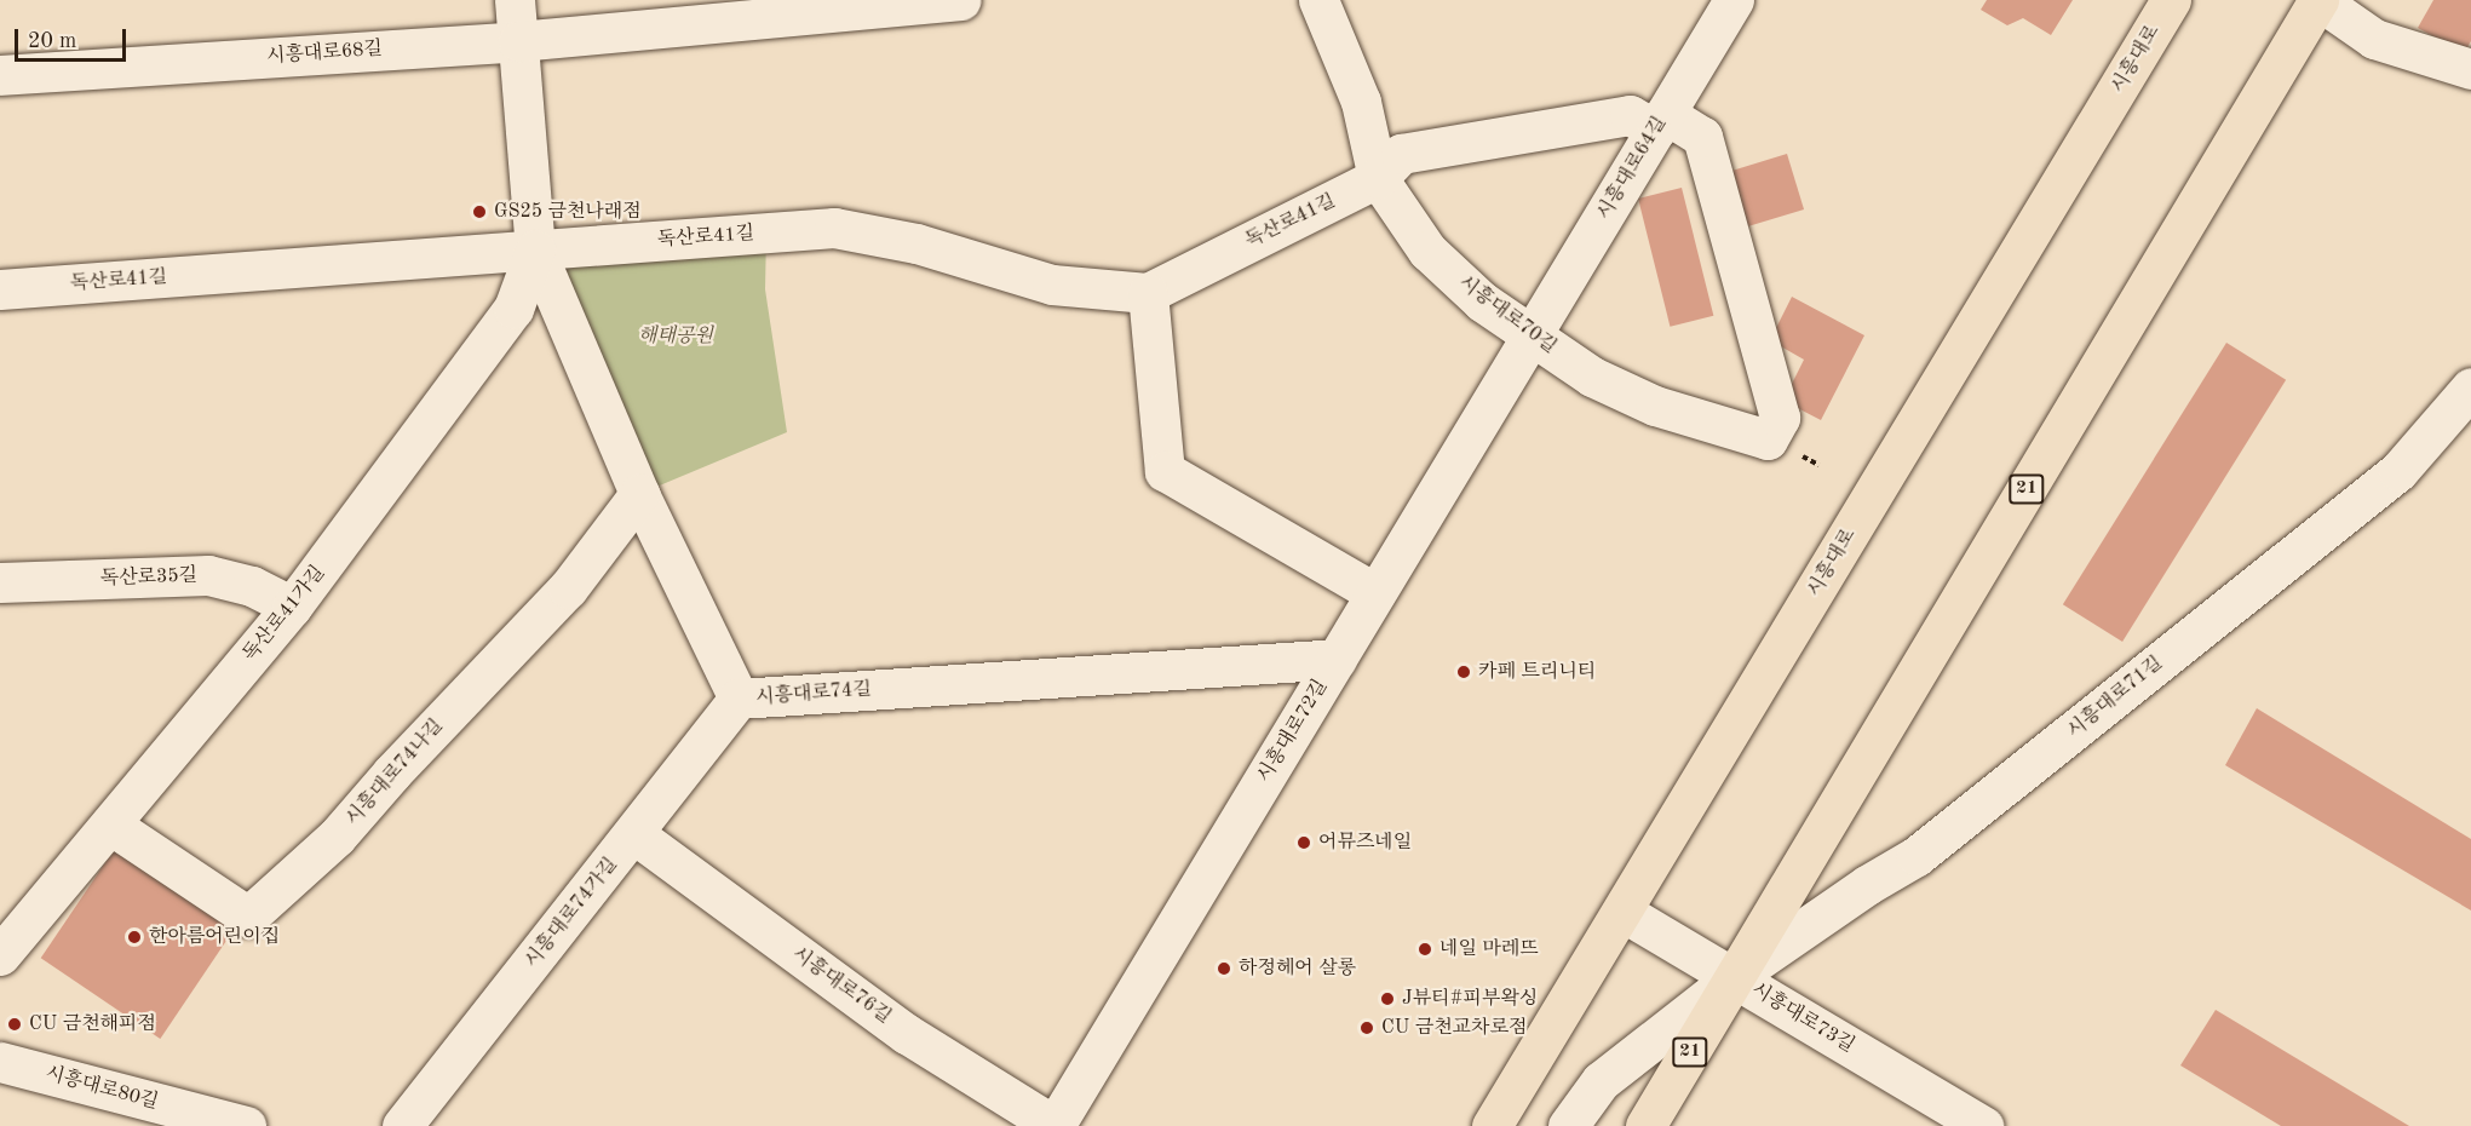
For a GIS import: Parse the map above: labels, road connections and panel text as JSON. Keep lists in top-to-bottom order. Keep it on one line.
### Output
{"streets":{"main road":["시흥대로","21"],"street":["시흥대로68길","시흥대로64길","독산로41길","시흥대로70길","독산로35길","독산로41가길","시흥대로74길","시흥대로71길","시흥대로72길","시흥대로74나길","시흥대로74가길","시흥대로76길","시흥대로73길","시흥대로80길"]},"crossings":[["시흥대로","시흥대로73길"],["시흥대로64길","독산로41길"],["시흥대로64길","시흥대로70길"],["시흥대로64길","시흥대로72길"],["독산로41길","시흥대로70길"],["독산로41길","독산로41가길"],["독산로41길","시흥대로74길"],["시흥대로70길","시흥대로72길"],["21","시흥대로71길"],["21","시흥대로73길"],["독산로35길","독산로41가길"],["독산로41가길","시흥대로74길"],["독산로41가길","시흥대로74나길"],["시흥대로74길","시흥대로72길"],["시흥대로74길","시흥대로74나길"],["시흥대로74길","시흥대로74가길"],["시흥대로71길","시흥대로73길"],["시흥대로72길","시흥대로76길"],["시흥대로74가길","시흥대로76길"]],"parks":["해태공원"],"places":["GS25 금천나래점","카페 트리니티","어뮤즈네일","한아름어린이집","네일 마레뜨","하정헤어 살롱","J뷰티#피부왁싱","CU 금천해피점","CU 금천교차로점"],"scale_bar":"20 m"}
